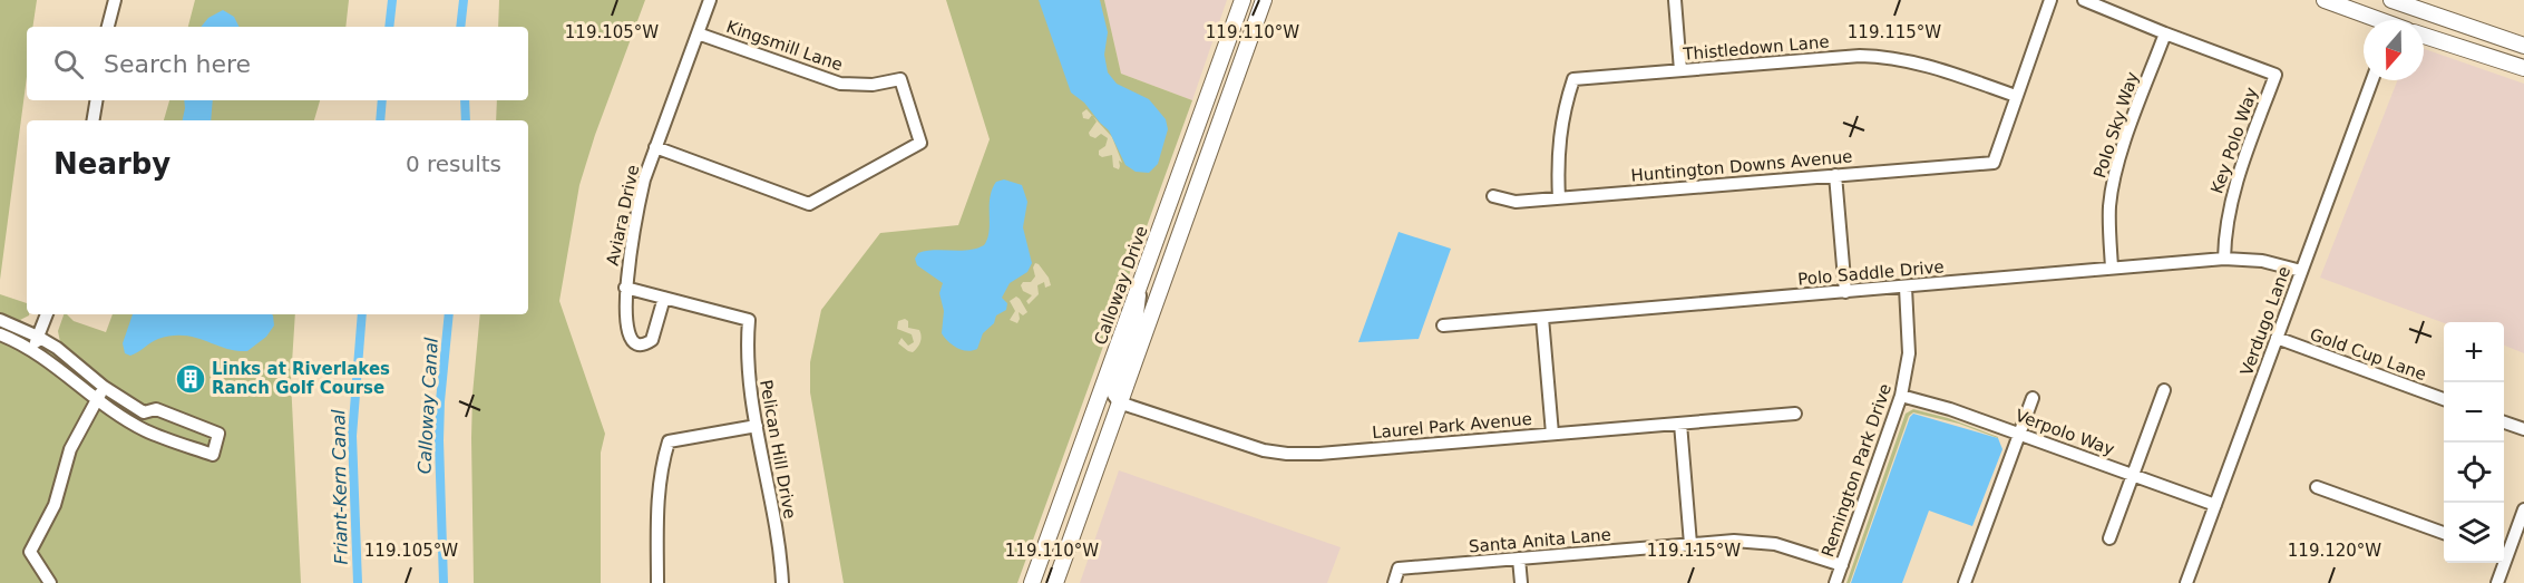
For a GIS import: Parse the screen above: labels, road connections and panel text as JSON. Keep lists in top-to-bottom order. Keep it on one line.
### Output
{"streets":{"main road":["Calloway Drive"],"street":["Kingsmill Lane","Thistledown Lane","Polo Sky Way","Key Polo Way","Huntington Downs Avenue","Aviara Drive","Polo Saddle Drive","Verdugo Lane","Gold Cup Lane","Laurel Park Avenue","Verpolo Way","Pelican Hill Drive","Remington Park Drive","Santa Anita Lane"]},"crossings":[["Kingsmill Lane","Aviara Drive"],["Thistledown Lane","Huntington Downs Avenue"],["Polo Sky Way","Key Polo Way"],["Polo Sky Way","Polo Saddle Drive"],["Key Polo Way","Polo Saddle Drive"],["Aviara Drive","Pelican Hill Drive"],["Polo Saddle Drive","Verdugo Lane"],["Polo Saddle Drive","Remington Park Drive"],["Verdugo Lane","Gold Cup Lane"],["Verdugo Lane","Verpolo Way"],["Verpolo Way","Remington Park Drive"],["Remington Park Drive","Santa Anita Lane"]],"water":["Calloway Canal","Friant-Kern Canal"],"places":{"building":["Links at Riverlakes Ranch Golf Course"]},"north":"bottom","page":{"search":"Search here","heading":["Nearby","0 results"],"map_buttons":["+","−"]},"coordinates":["119.105°W","119.110°W","119.115°W","119.120°W"]}
